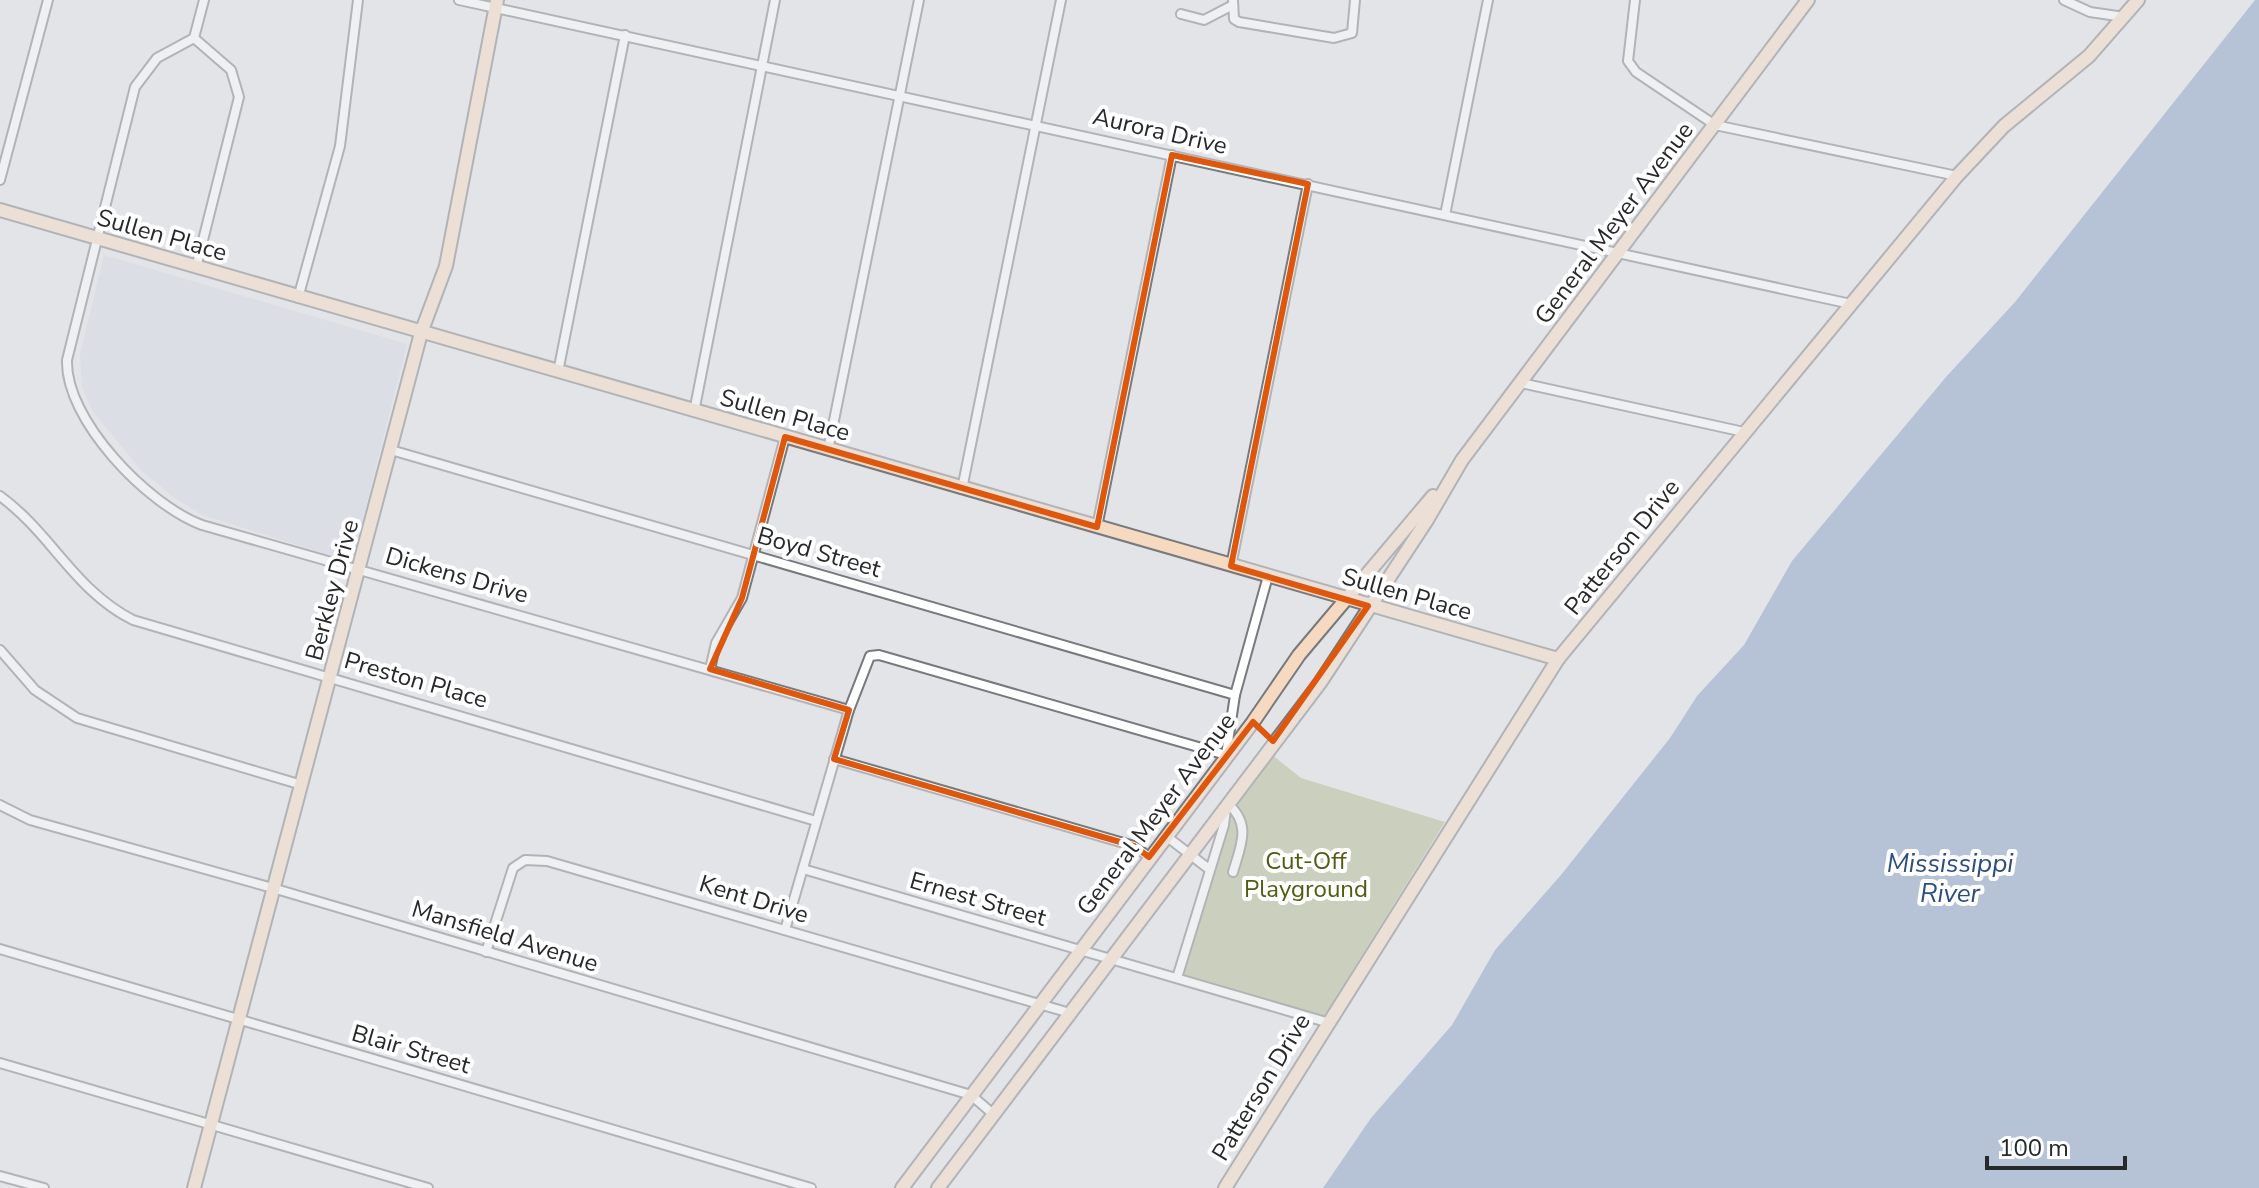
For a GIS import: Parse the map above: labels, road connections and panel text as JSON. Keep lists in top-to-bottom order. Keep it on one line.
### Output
{"streets":{"street":["Aurora Drive","General Meyer Avenue","Sullen Place","Patterson Drive","Boyd Street","Dickens Drive","Berkley Drive","Preston Place","Kent Drive","Ernest Street","Mansfield Avenue","Blair Street"]},"crossings":[["Aurora Drive","General Meyer Avenue"],["Aurora Drive","Patterson Drive"],["Aurora Drive","Berkley Drive"],["General Meyer Avenue","Sullen Place"],["General Meyer Avenue","Kent Drive"],["General Meyer Avenue","Ernest Street"],["General Meyer Avenue","Mansfield Avenue"],["Sullen Place","Patterson Drive"],["Sullen Place","Dickens Drive"],["Sullen Place","Berkley Drive"],["Patterson Drive","Ernest Street"],["Boyd Street","Berkley Drive"],["Dickens Drive","Berkley Drive"],["Berkley Drive","Preston Place"],["Berkley Drive","Mansfield Avenue"],["Berkley Drive","Blair Street"],["Kent Drive","Mansfield Avenue"]],"water":["Mississippi River"],"parks":["Cut-Off Playground"],"scale_bar":"100 m"}
